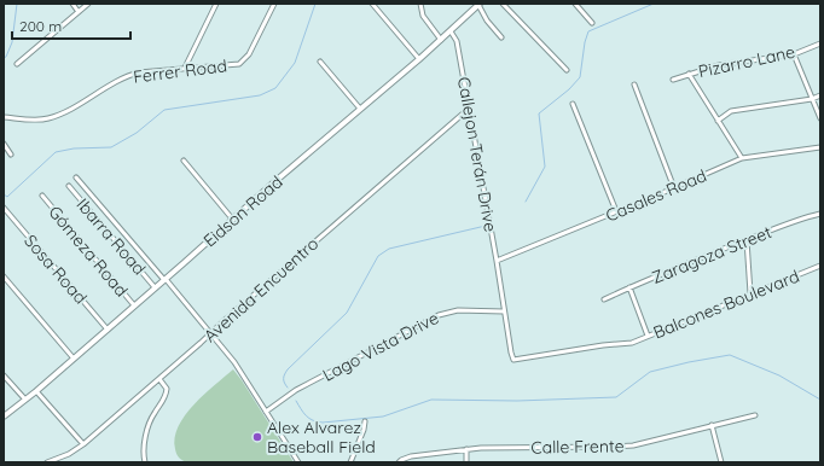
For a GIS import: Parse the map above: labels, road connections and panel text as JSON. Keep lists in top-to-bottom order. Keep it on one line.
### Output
{"streets":{"street":["Pizarro Lane","Ferrer Road","Callejon Terán Drive","Casales Road","Eidson Road","Ibarra Road","Gómeza Road","Zaragoza Street","Sosa Road","Avenida Encuentro","Balcones Boulevard","Lago Vista Drive","Calle Frente"]},"crossings":[["Callejon Terán Drive","Casales Road"],["Callejon Terán Drive","Eidson Road"],["Callejon Terán Drive","Avenida Encuentro"],["Callejon Terán Drive","Balcones Boulevard"],["Callejon Terán Drive","Lago Vista Drive"],["Eidson Road","Ibarra Road"],["Eidson Road","Gómeza Road"],["Eidson Road","Sosa Road"]],"places":["Alex Alvarez Baseball Field"],"scale_bar":"200 m"}
